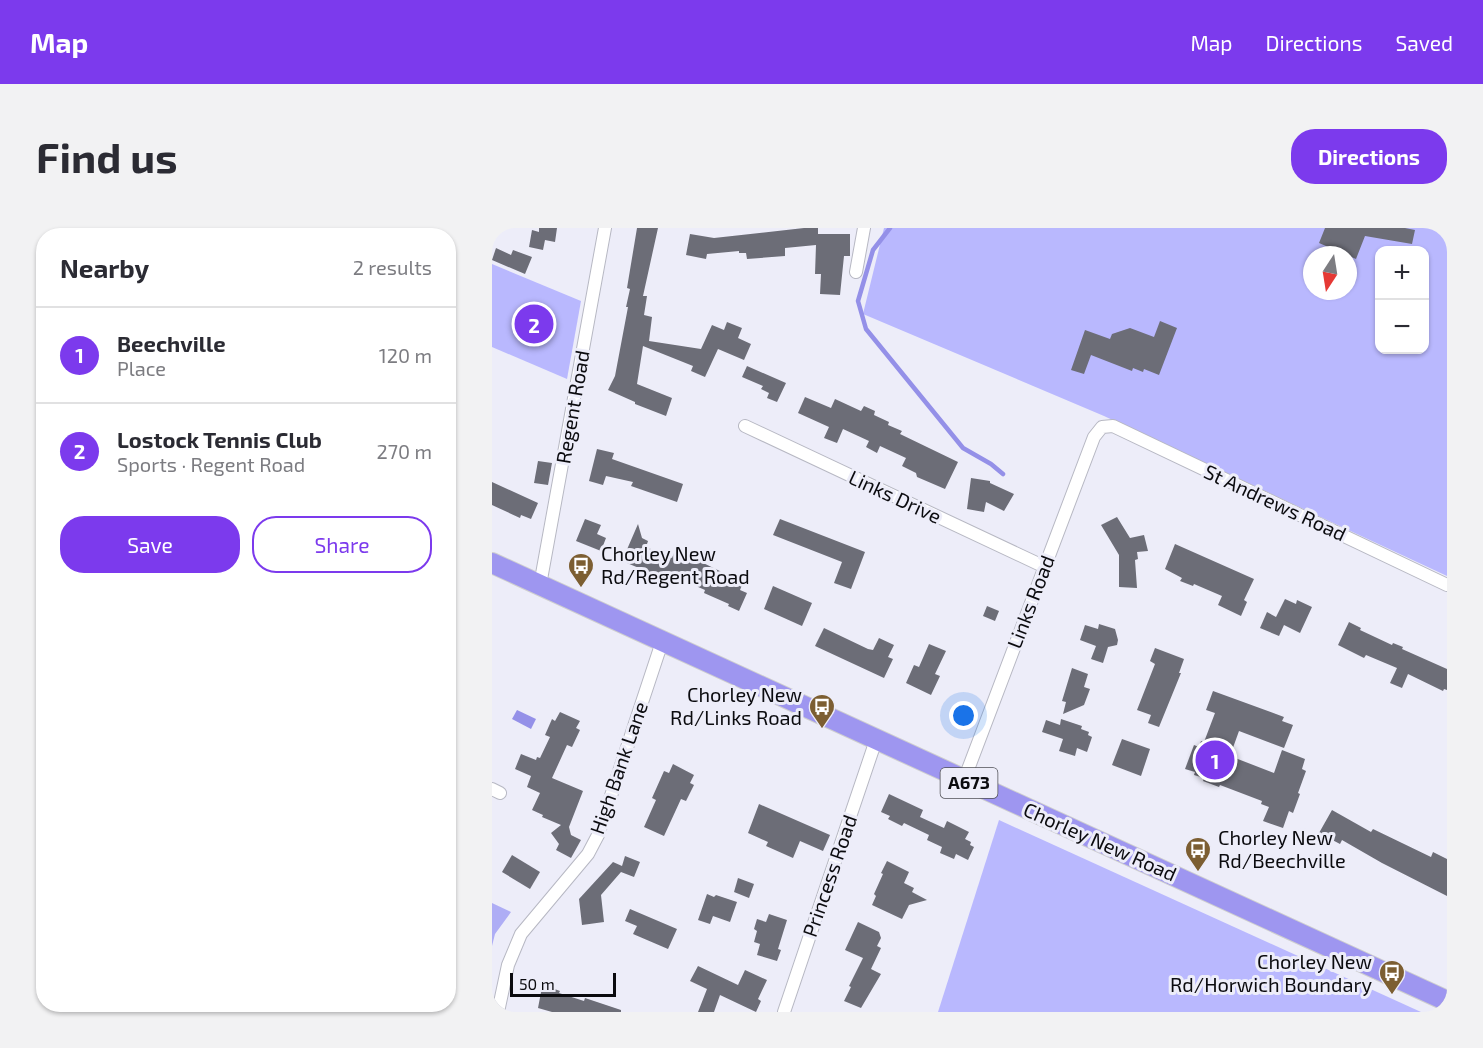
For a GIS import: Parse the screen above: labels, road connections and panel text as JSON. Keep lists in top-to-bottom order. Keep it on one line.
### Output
{"streets":{"highway":["A673","Chorley New Road"],"street":["Regent Road","Links Drive","St Andrews Road","Links Road","High Bank Lane","Princess Road"]},"crossings":[["Regent Road","Chorley New Road"],["Links Drive","Links Road"],["St Andrews Road","Links Road"],["Links Road","Chorley New Road"],["High Bank Lane","Chorley New Road"],["Chorley New Road","Princess Road"]],"places":{"bus stop":["Chorley New Rd/Regent Road","Chorley New Rd/Links Road","Chorley New Rd/Beechville","Chorley New Rd/Horwich Boundary"]},"scale_bar":"50 m","north":"bottom","page":{"header":"Map","nav":["Map","Directions","Saved"],"buttons":["Directions",["Save","Share"]],"title":"Find us","heading":["Nearby","2 results"],"map_buttons":["+","−"],"pins":["2","1"],"list":[{"mark":"1","name":"Beechville","note":"Place","value":"120 m"},{"mark":"2","name":"Lostock Tennis Club","note":"Sports · Regent Road","value":"270 m"}],"scale":"50 m"}}
